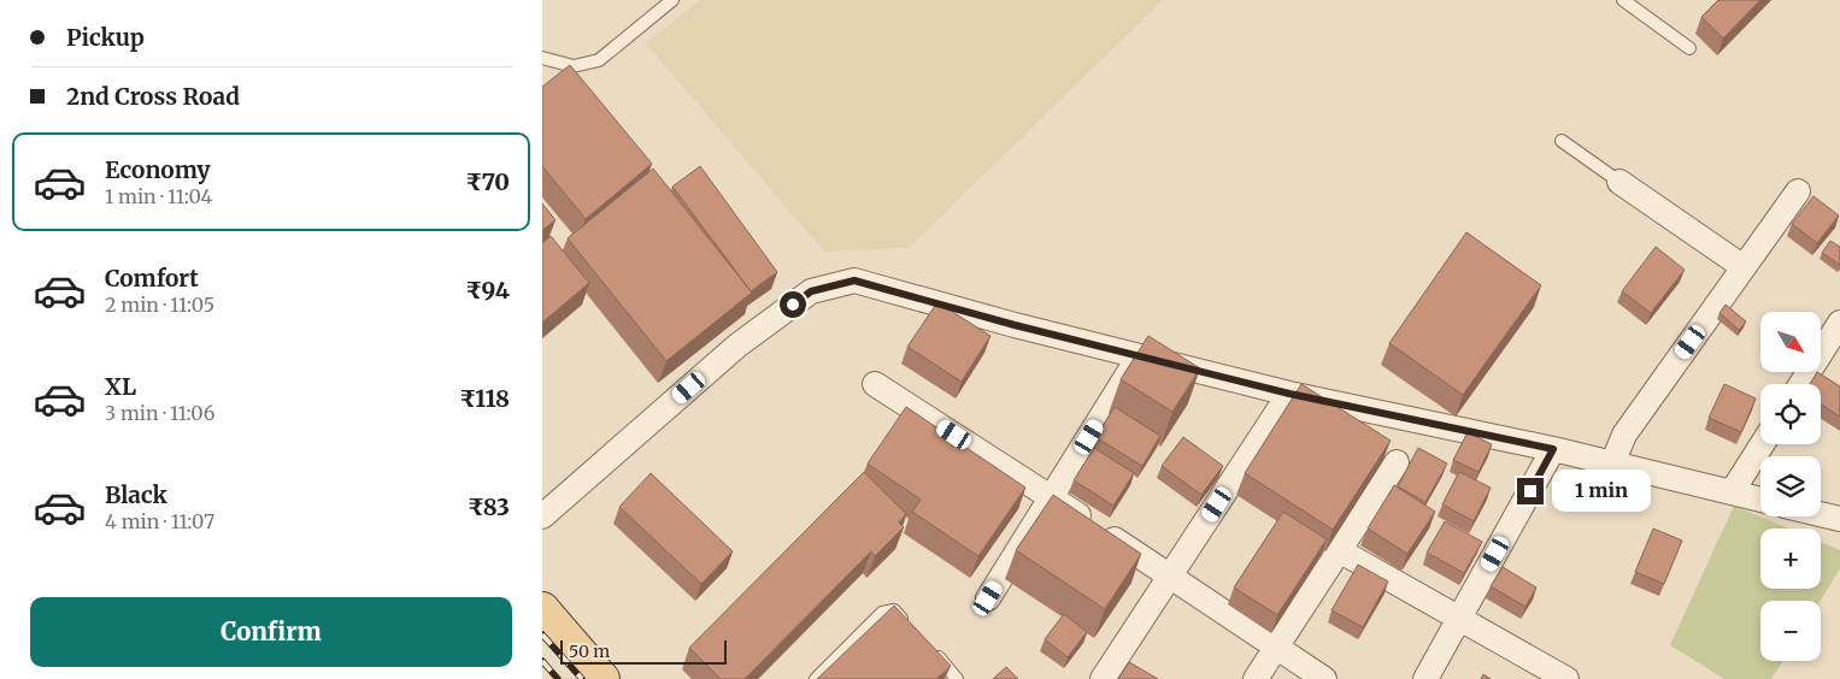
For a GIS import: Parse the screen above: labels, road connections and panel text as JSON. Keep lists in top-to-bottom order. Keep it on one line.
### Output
{"scale_bar":"50 m","north":"bottom right","page":{"banner":["Pickup","2nd Cross Road"],"list":[{"name":"Economy","note":"1 min · 11:04","value":"₹70"},{"name":"Comfort","note":"2 min · 11:05","value":"₹94"},{"name":"XL","note":"3 min · 11:06","value":"₹118"},{"name":"Black","note":"4 min · 11:07","value":"₹83"}],"map_buttons":["+","−"],"bubble":"1 min","buttons":"Confirm","scale":"50 m"}}
